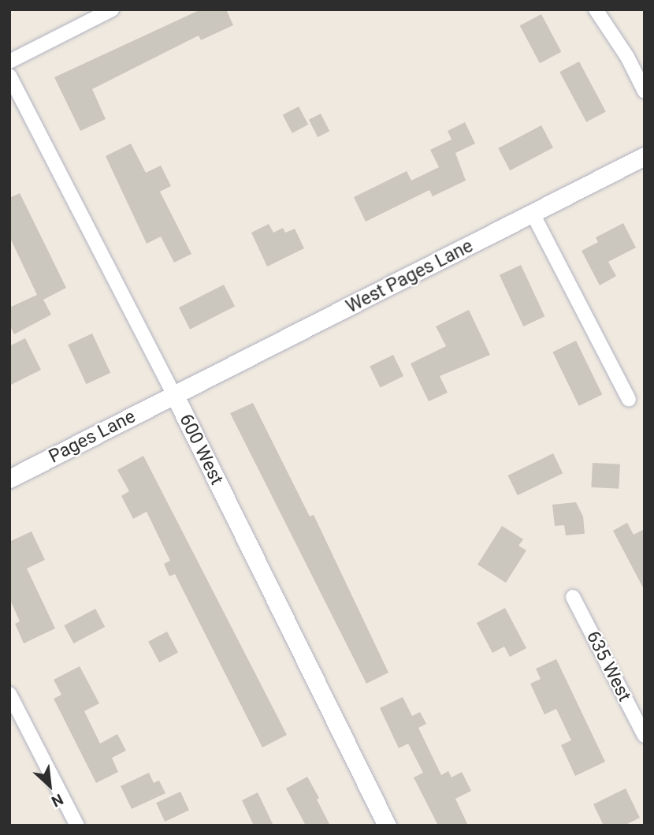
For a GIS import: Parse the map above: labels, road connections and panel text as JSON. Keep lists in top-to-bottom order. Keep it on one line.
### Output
{"streets":{"street":["West Pages Lane","Pages Lane","600 West","635 West"]},"crossings":[["West Pages Lane","Pages Lane"],["West Pages Lane","600 West"],["Pages Lane","600 West"]],"north":"bottom right"}
